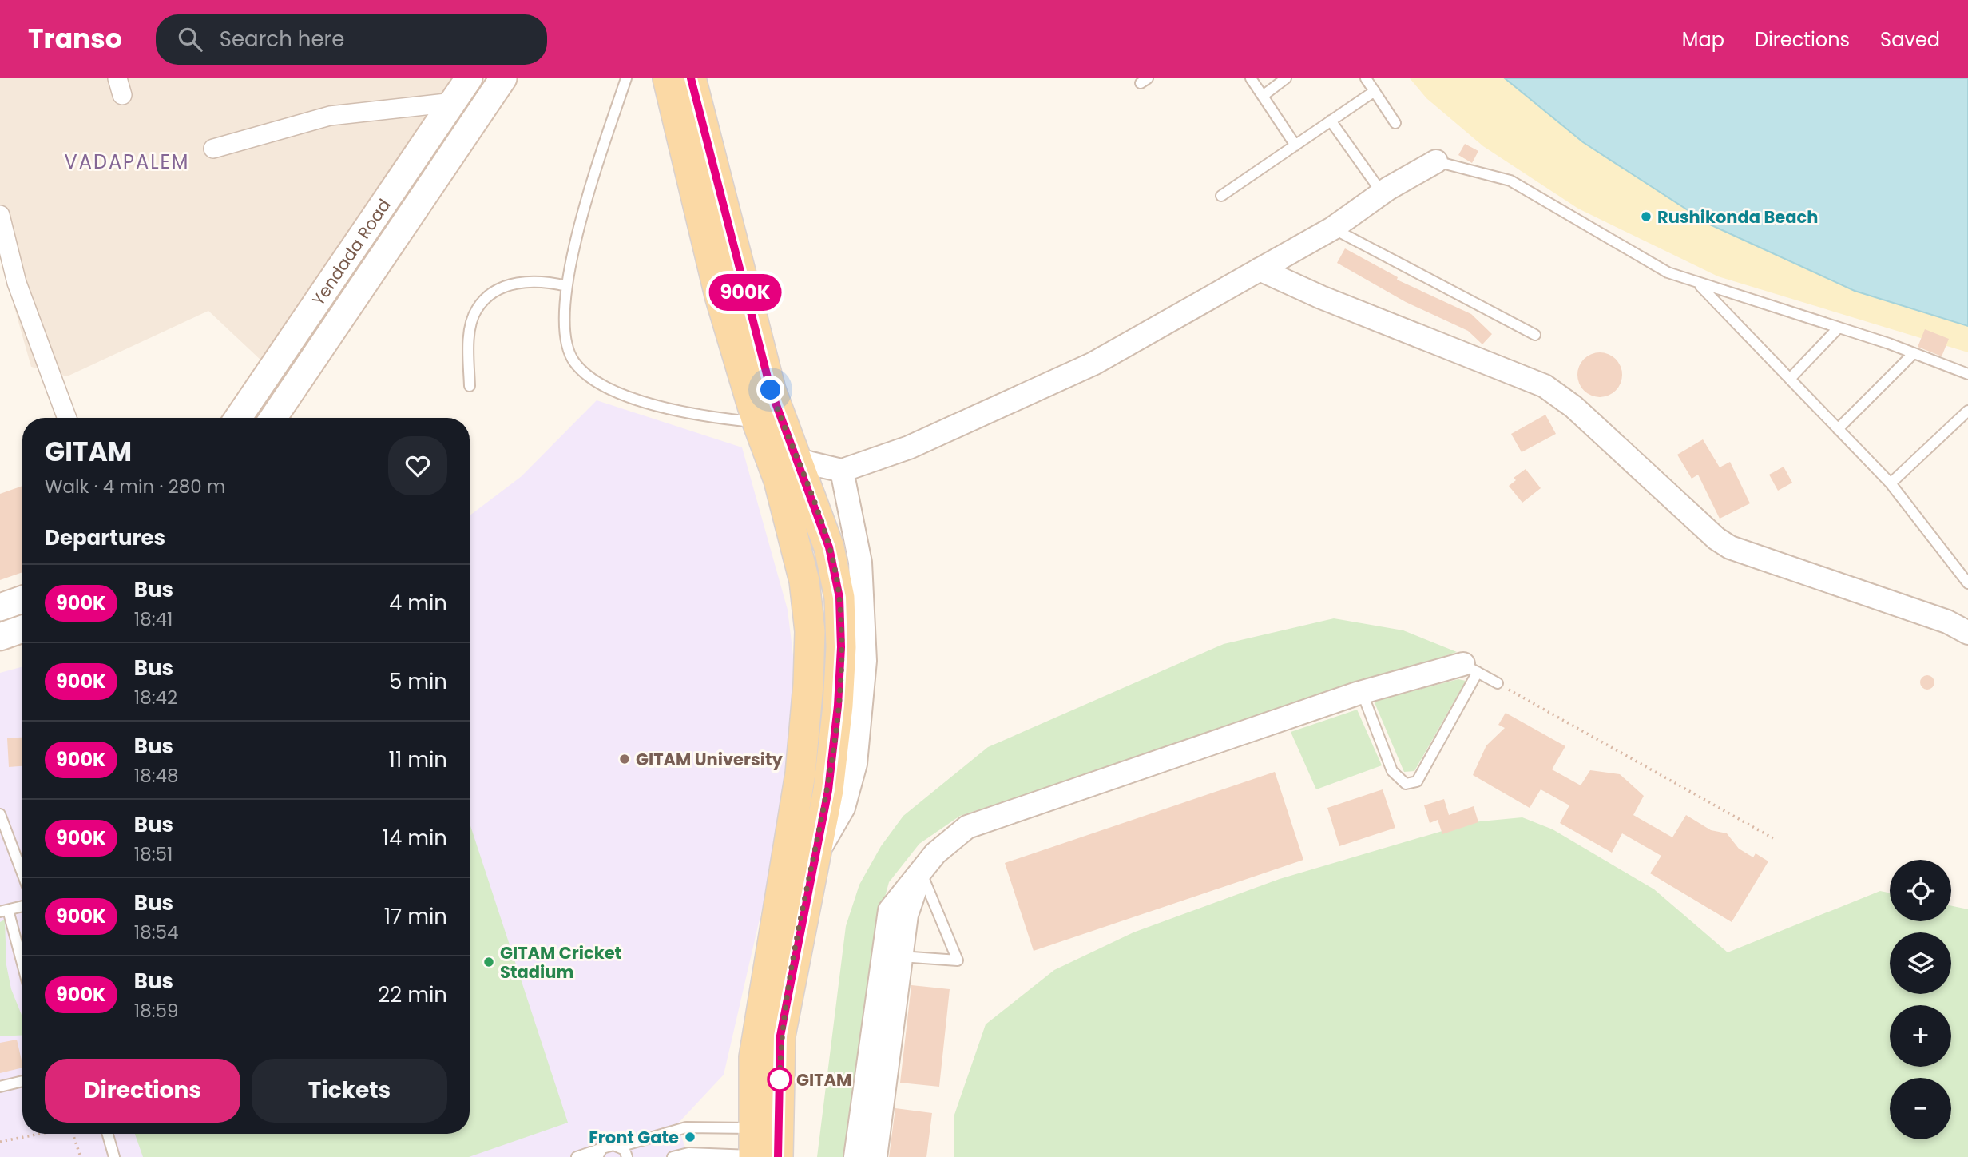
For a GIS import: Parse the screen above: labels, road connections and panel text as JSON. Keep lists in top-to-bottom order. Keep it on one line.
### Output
{"streets":{"main road":["Yendada Road"]},"districts":["VADAPALEM"],"places":["Rushikonda Beach","GITAM University","GITAM Cricket Stadium","GITAM","Front Gate"],"lines":["bus line 900K"],"page":{"header":"Transo","search":"Search here","nav":["Map","Directions","Saved"],"on_map":"900K","heading":[["GITAM","Walk · 4 min · 280 m"],"Departures"],"list":[{"mark":"900K","name":"Bus","note":"18:41","value":"4 min"},{"mark":"900K","name":"Bus","note":"18:42","value":"5 min"},{"mark":"900K","name":"Bus","note":"18:48","value":"11 min"},{"mark":"900K","name":"Bus","note":"18:51","value":"14 min"},{"mark":"900K","name":"Bus","note":"18:54","value":"17 min"},{"mark":"900K","name":"Bus","note":"18:59","value":"22 min"}],"map_buttons":["+","−"],"buttons":["Directions","Tickets"]}}
